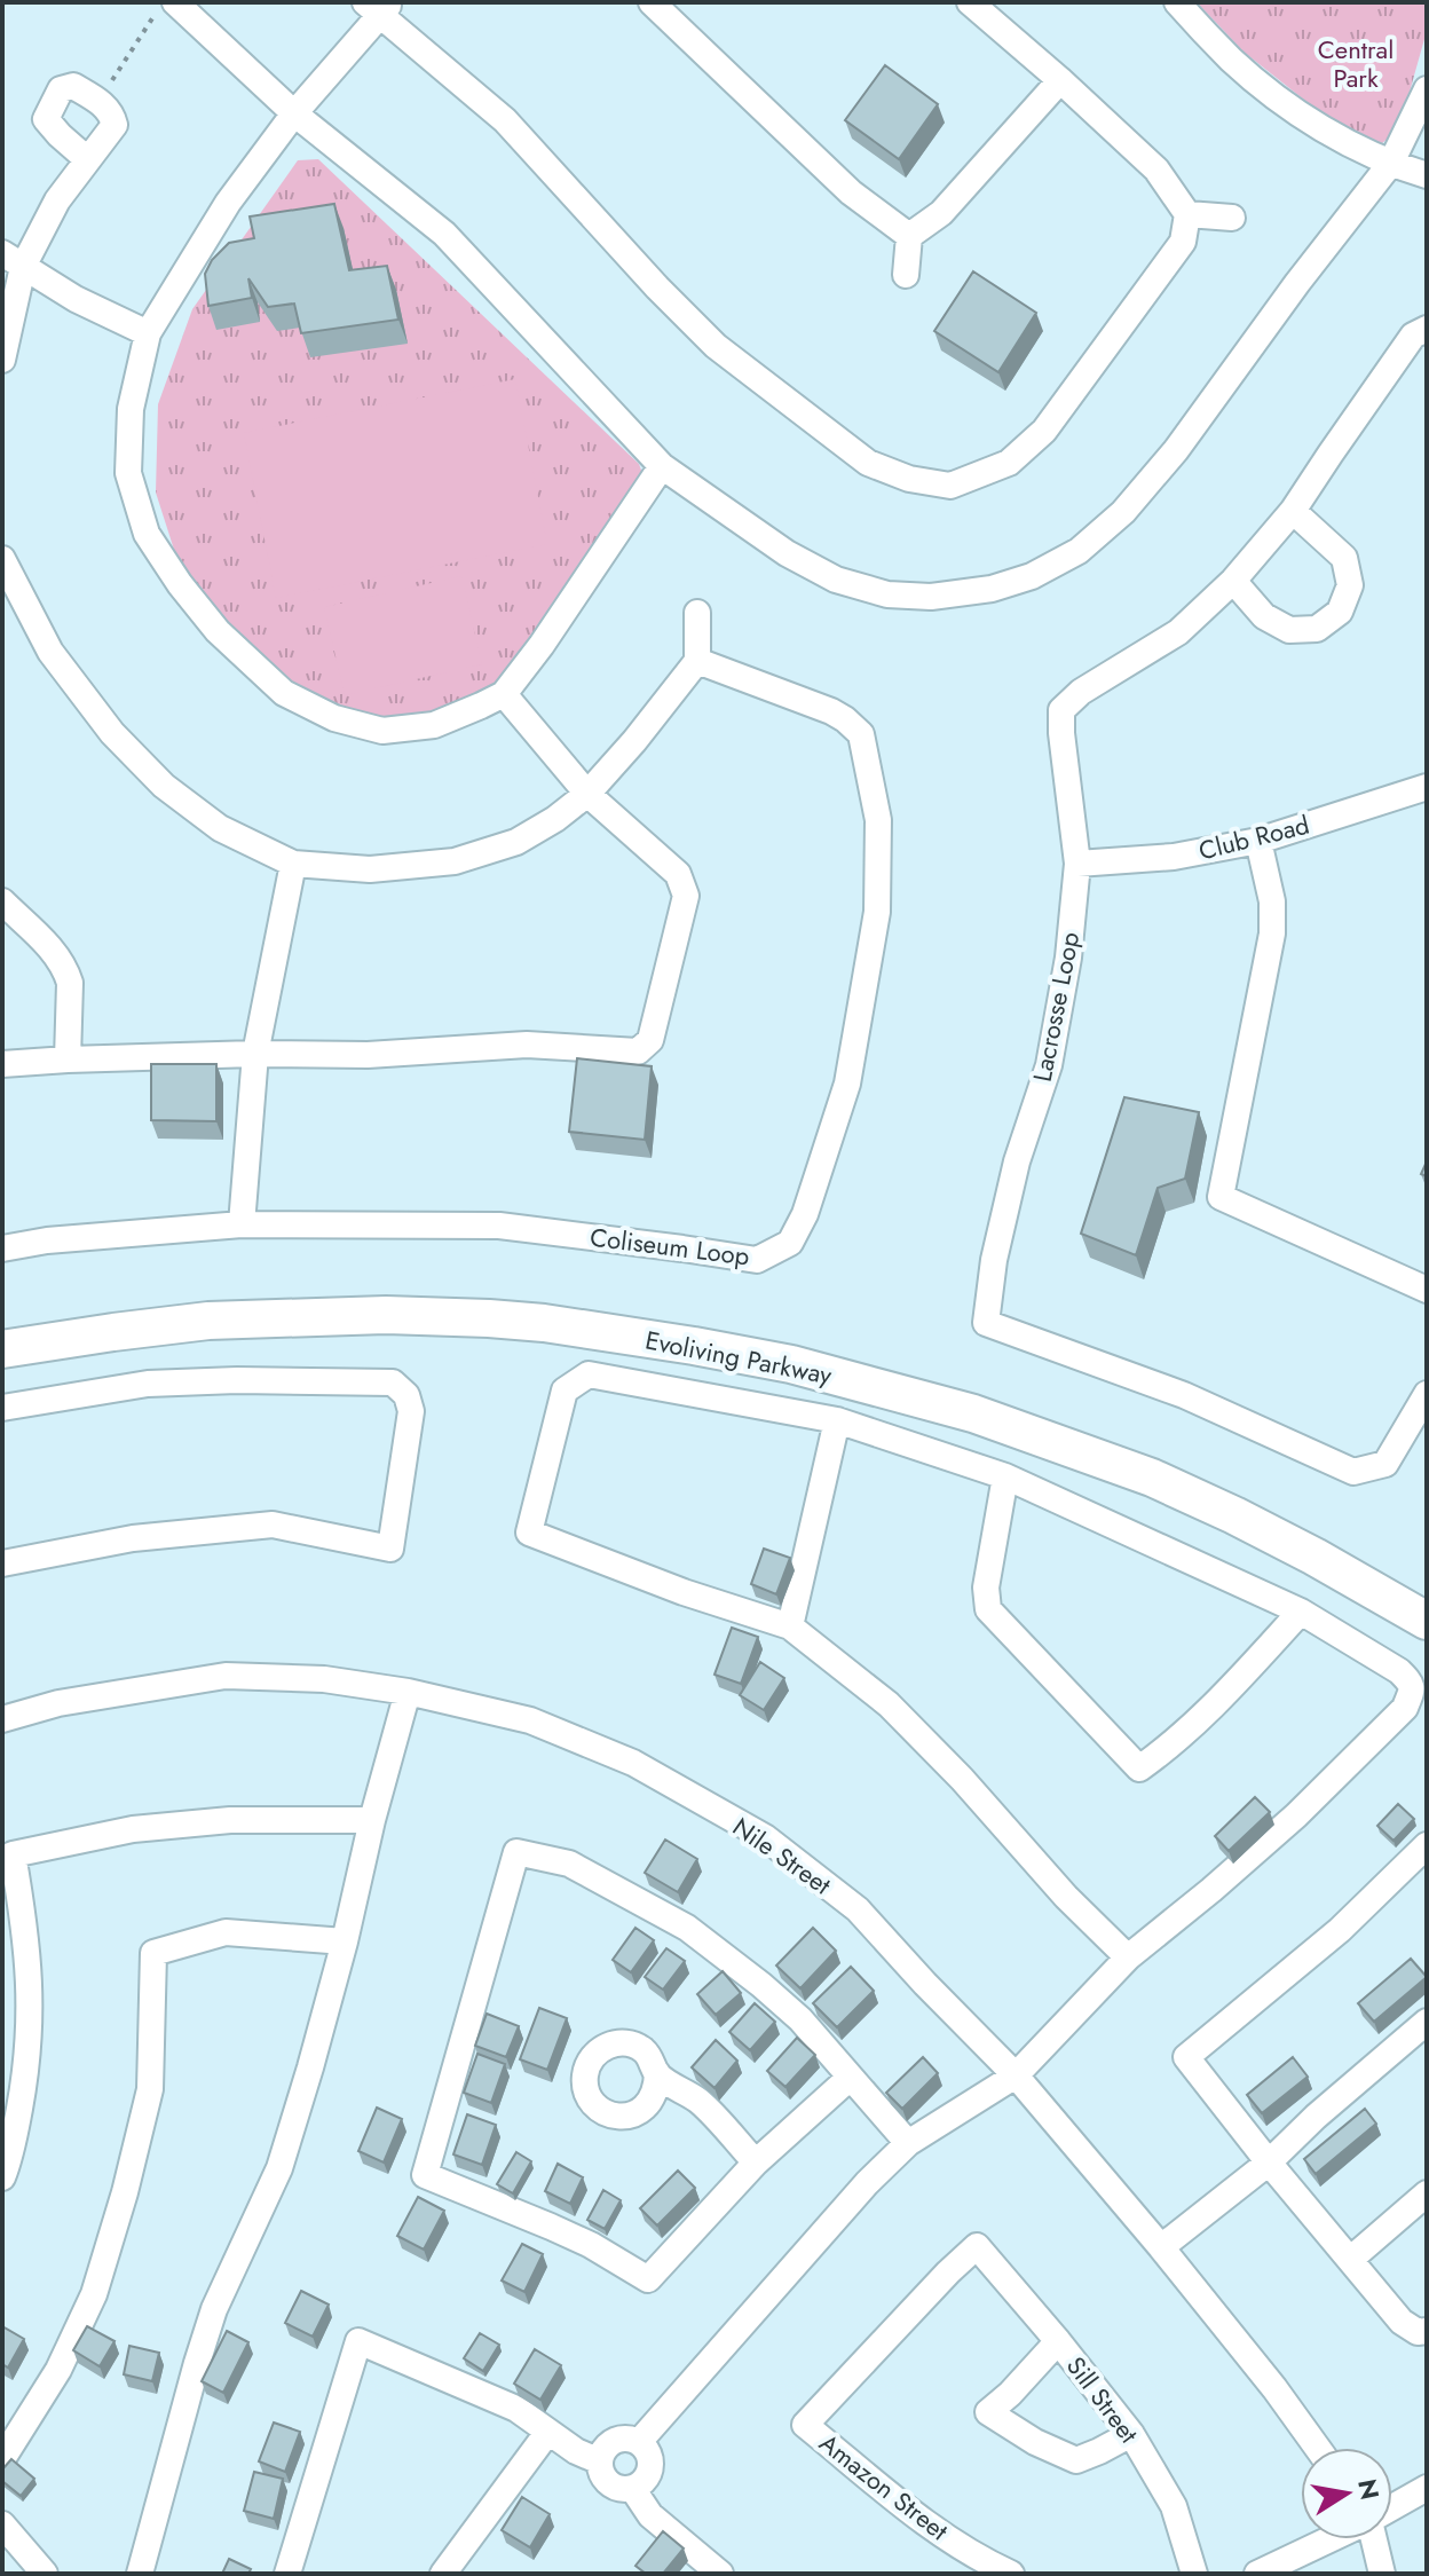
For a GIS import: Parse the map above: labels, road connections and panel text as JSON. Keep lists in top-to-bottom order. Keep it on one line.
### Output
{"streets":{"street":["Club Road","Lacrosse Loop","Coliseum Loop","Evoliving Parkway","Nile Street","Sill Street","Amazon Street"]},"crossings":[["Club Road","Lacrosse Loop"],["Sill Street","Amazon Street"]],"parks":["Central Park"],"north":"right"}
